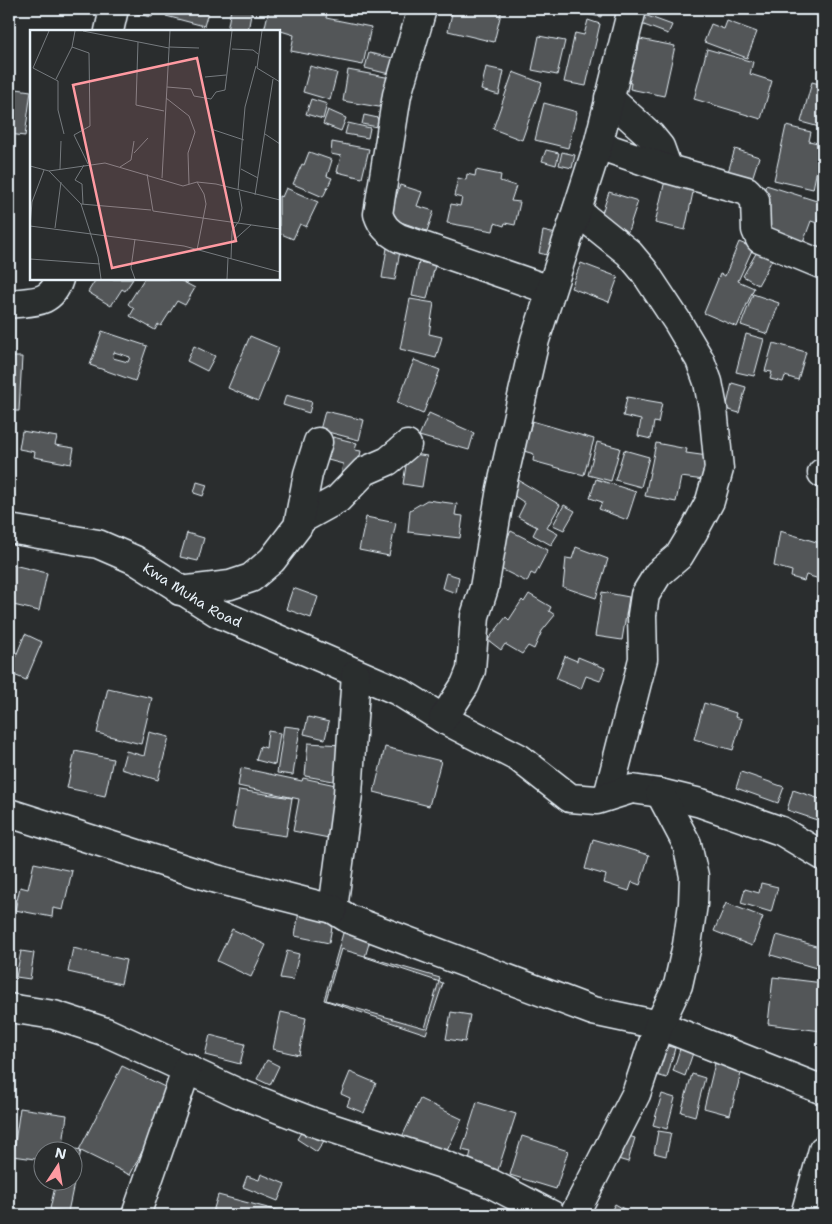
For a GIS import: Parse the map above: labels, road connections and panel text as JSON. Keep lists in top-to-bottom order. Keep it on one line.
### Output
{"streets":{"street":["Kwa Muha Road"]},"north":"top"}
